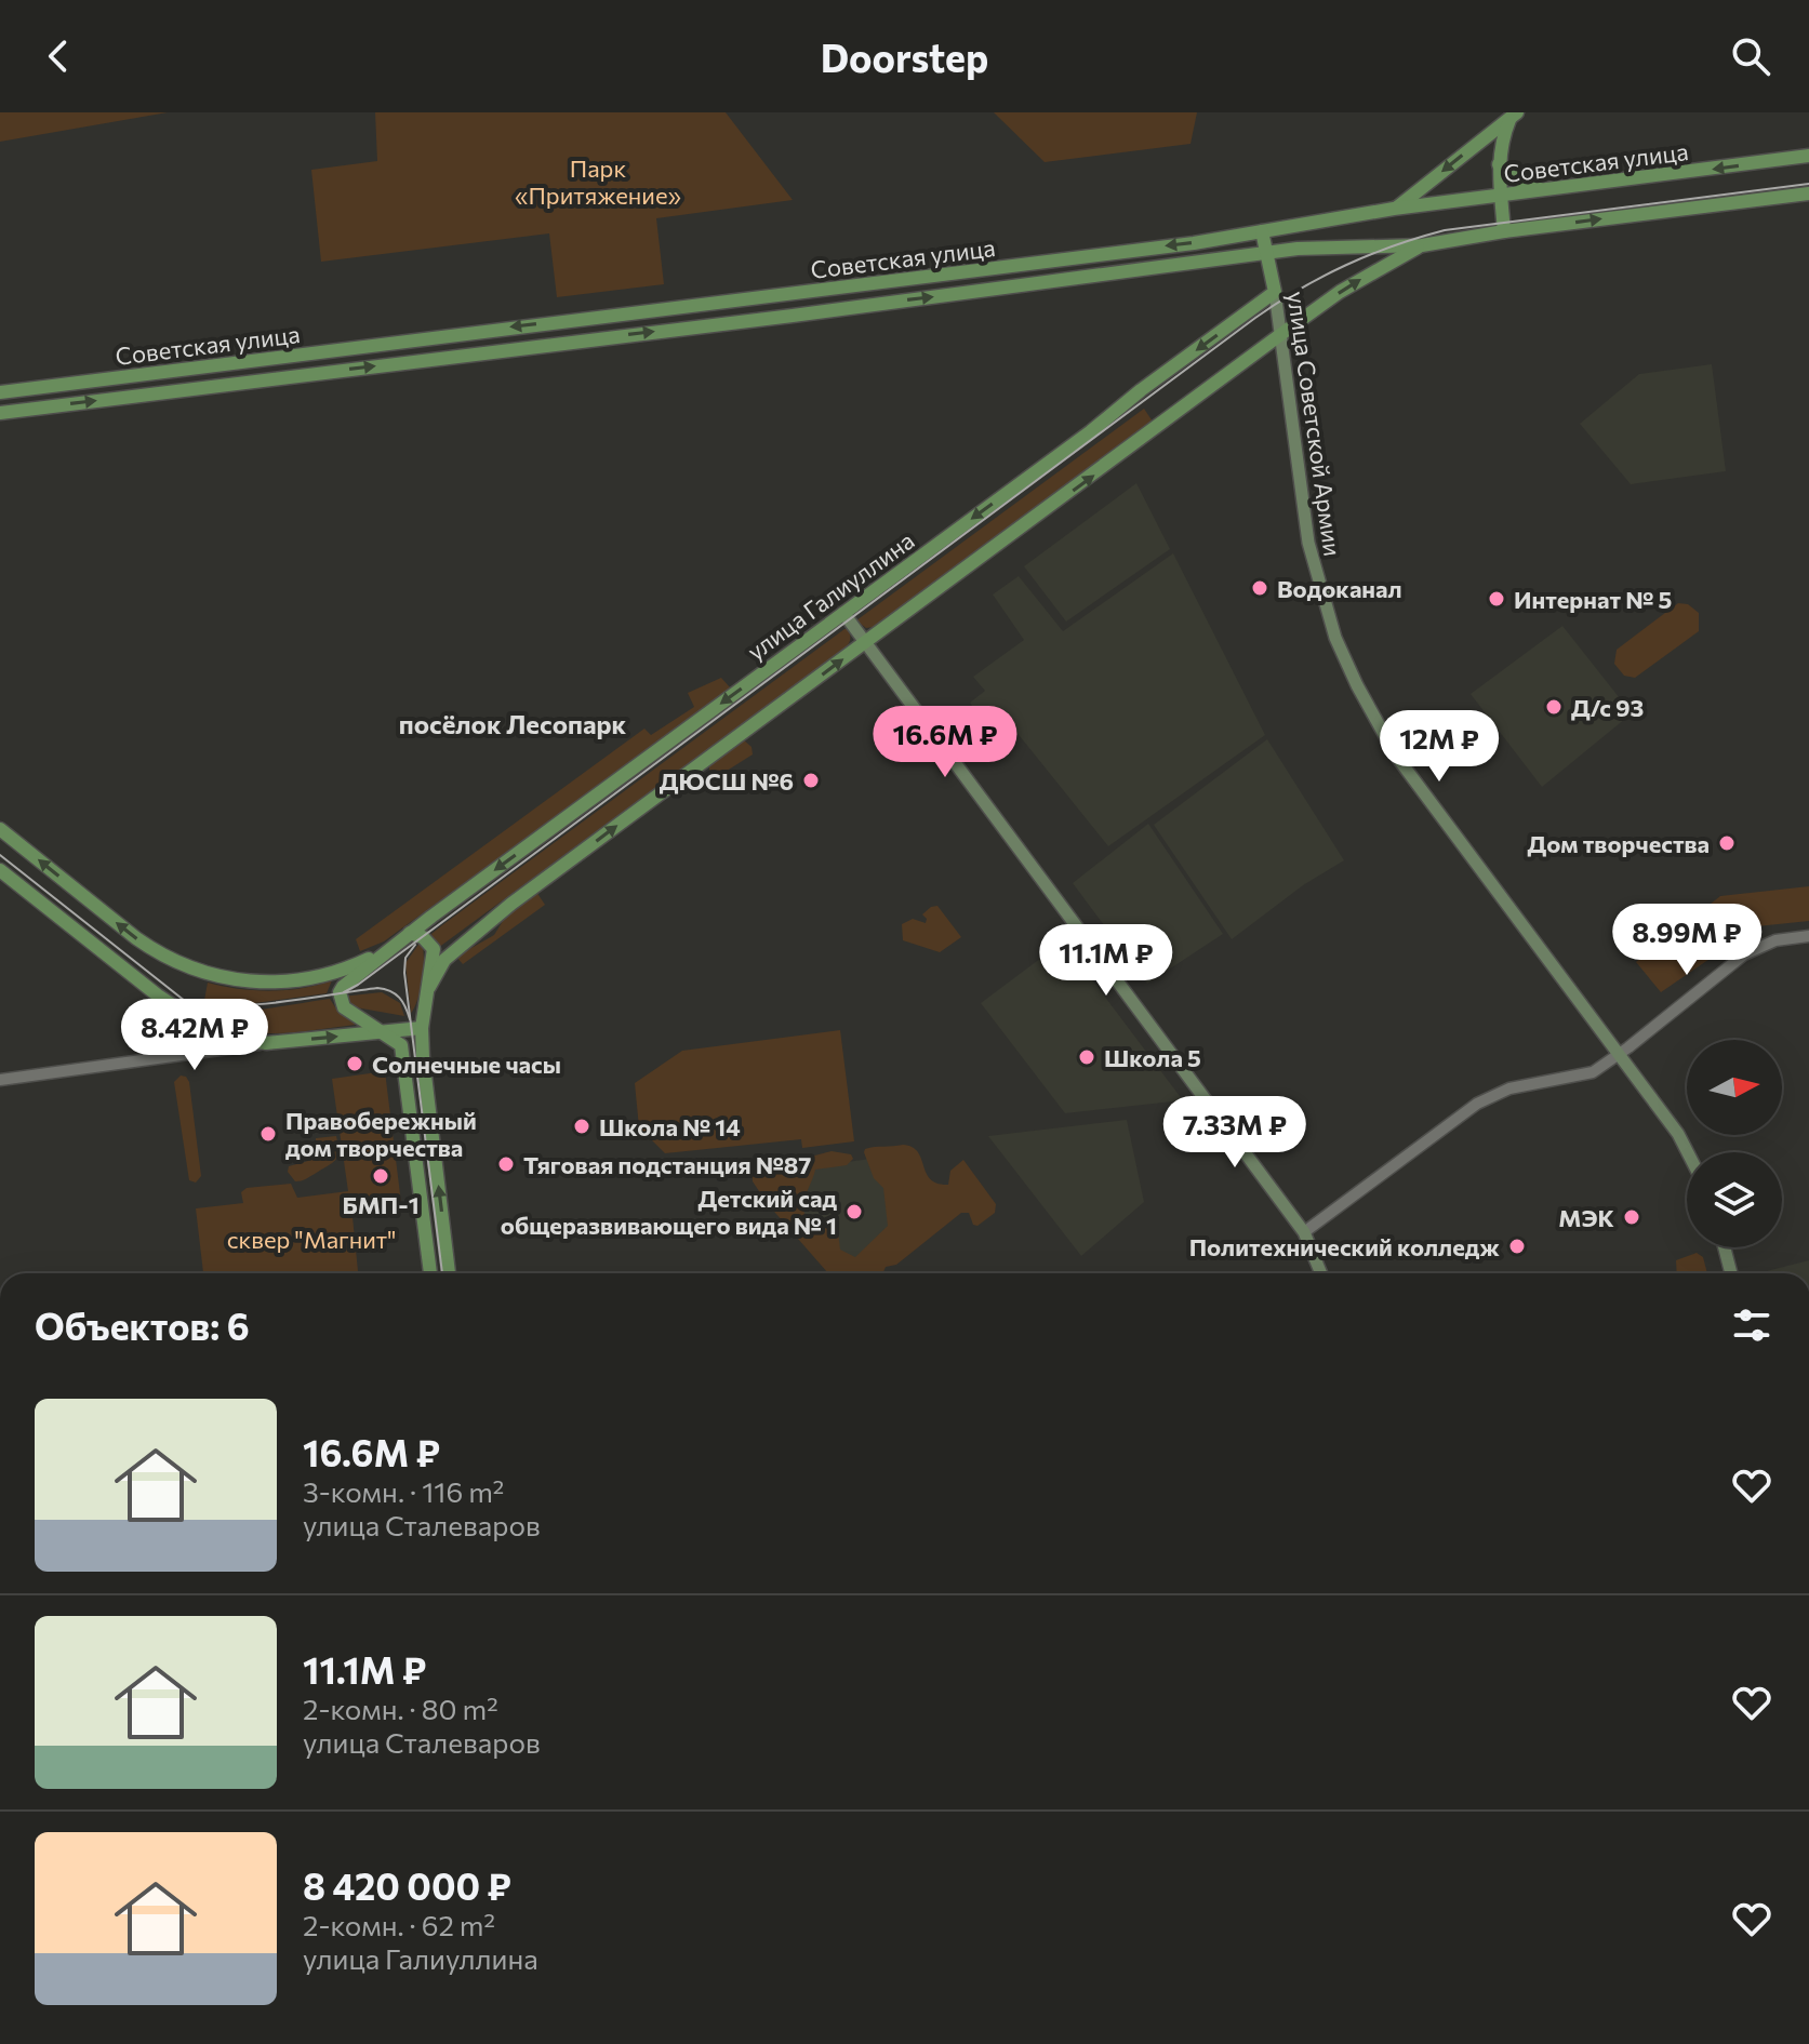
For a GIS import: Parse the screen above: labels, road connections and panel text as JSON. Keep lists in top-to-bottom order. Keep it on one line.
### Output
{"streets":{"main road":["Советская улица","улица Советской Армии","улица Галиуллина"]},"crossings":[["Советская улица","улица Советской Армии"],["улица Советской Армии","улица Галиуллина"]],"districts":["посёлок Лесопарк"],"parks":["Парк «Притяжение»","сквер \"Магнит\""],"places":["Водоканал","Интернат № 5","Д/с 93","ДЮСШ №6","Дом творчества","Школа 5","Солнечные часы","Школа № 14","Правобережный дом творчества","Тяговая подстанция №87","БМП-1","Детский сад общеразвивающего вида № 1","МЭК","Политехнический колледж"],"north":"right","page":{"header":"Doorstep","price":["16.6M ₽","12M ₽","8.99M ₽","11.1M ₽","8.42M ₽","7.33M ₽"],"heading":"Объектов: 6","list":[{"name":"16.6M ₽","note":"3-комн. · 116 m² · улица Сталеваров"},{"name":"11.1M ₽","note":"2-комн. · 80 m² · улица Сталеваров"},{"name":"8 420 000 ₽","note":"2-комн. · 62 m² · улица Галиуллина"}]}}
